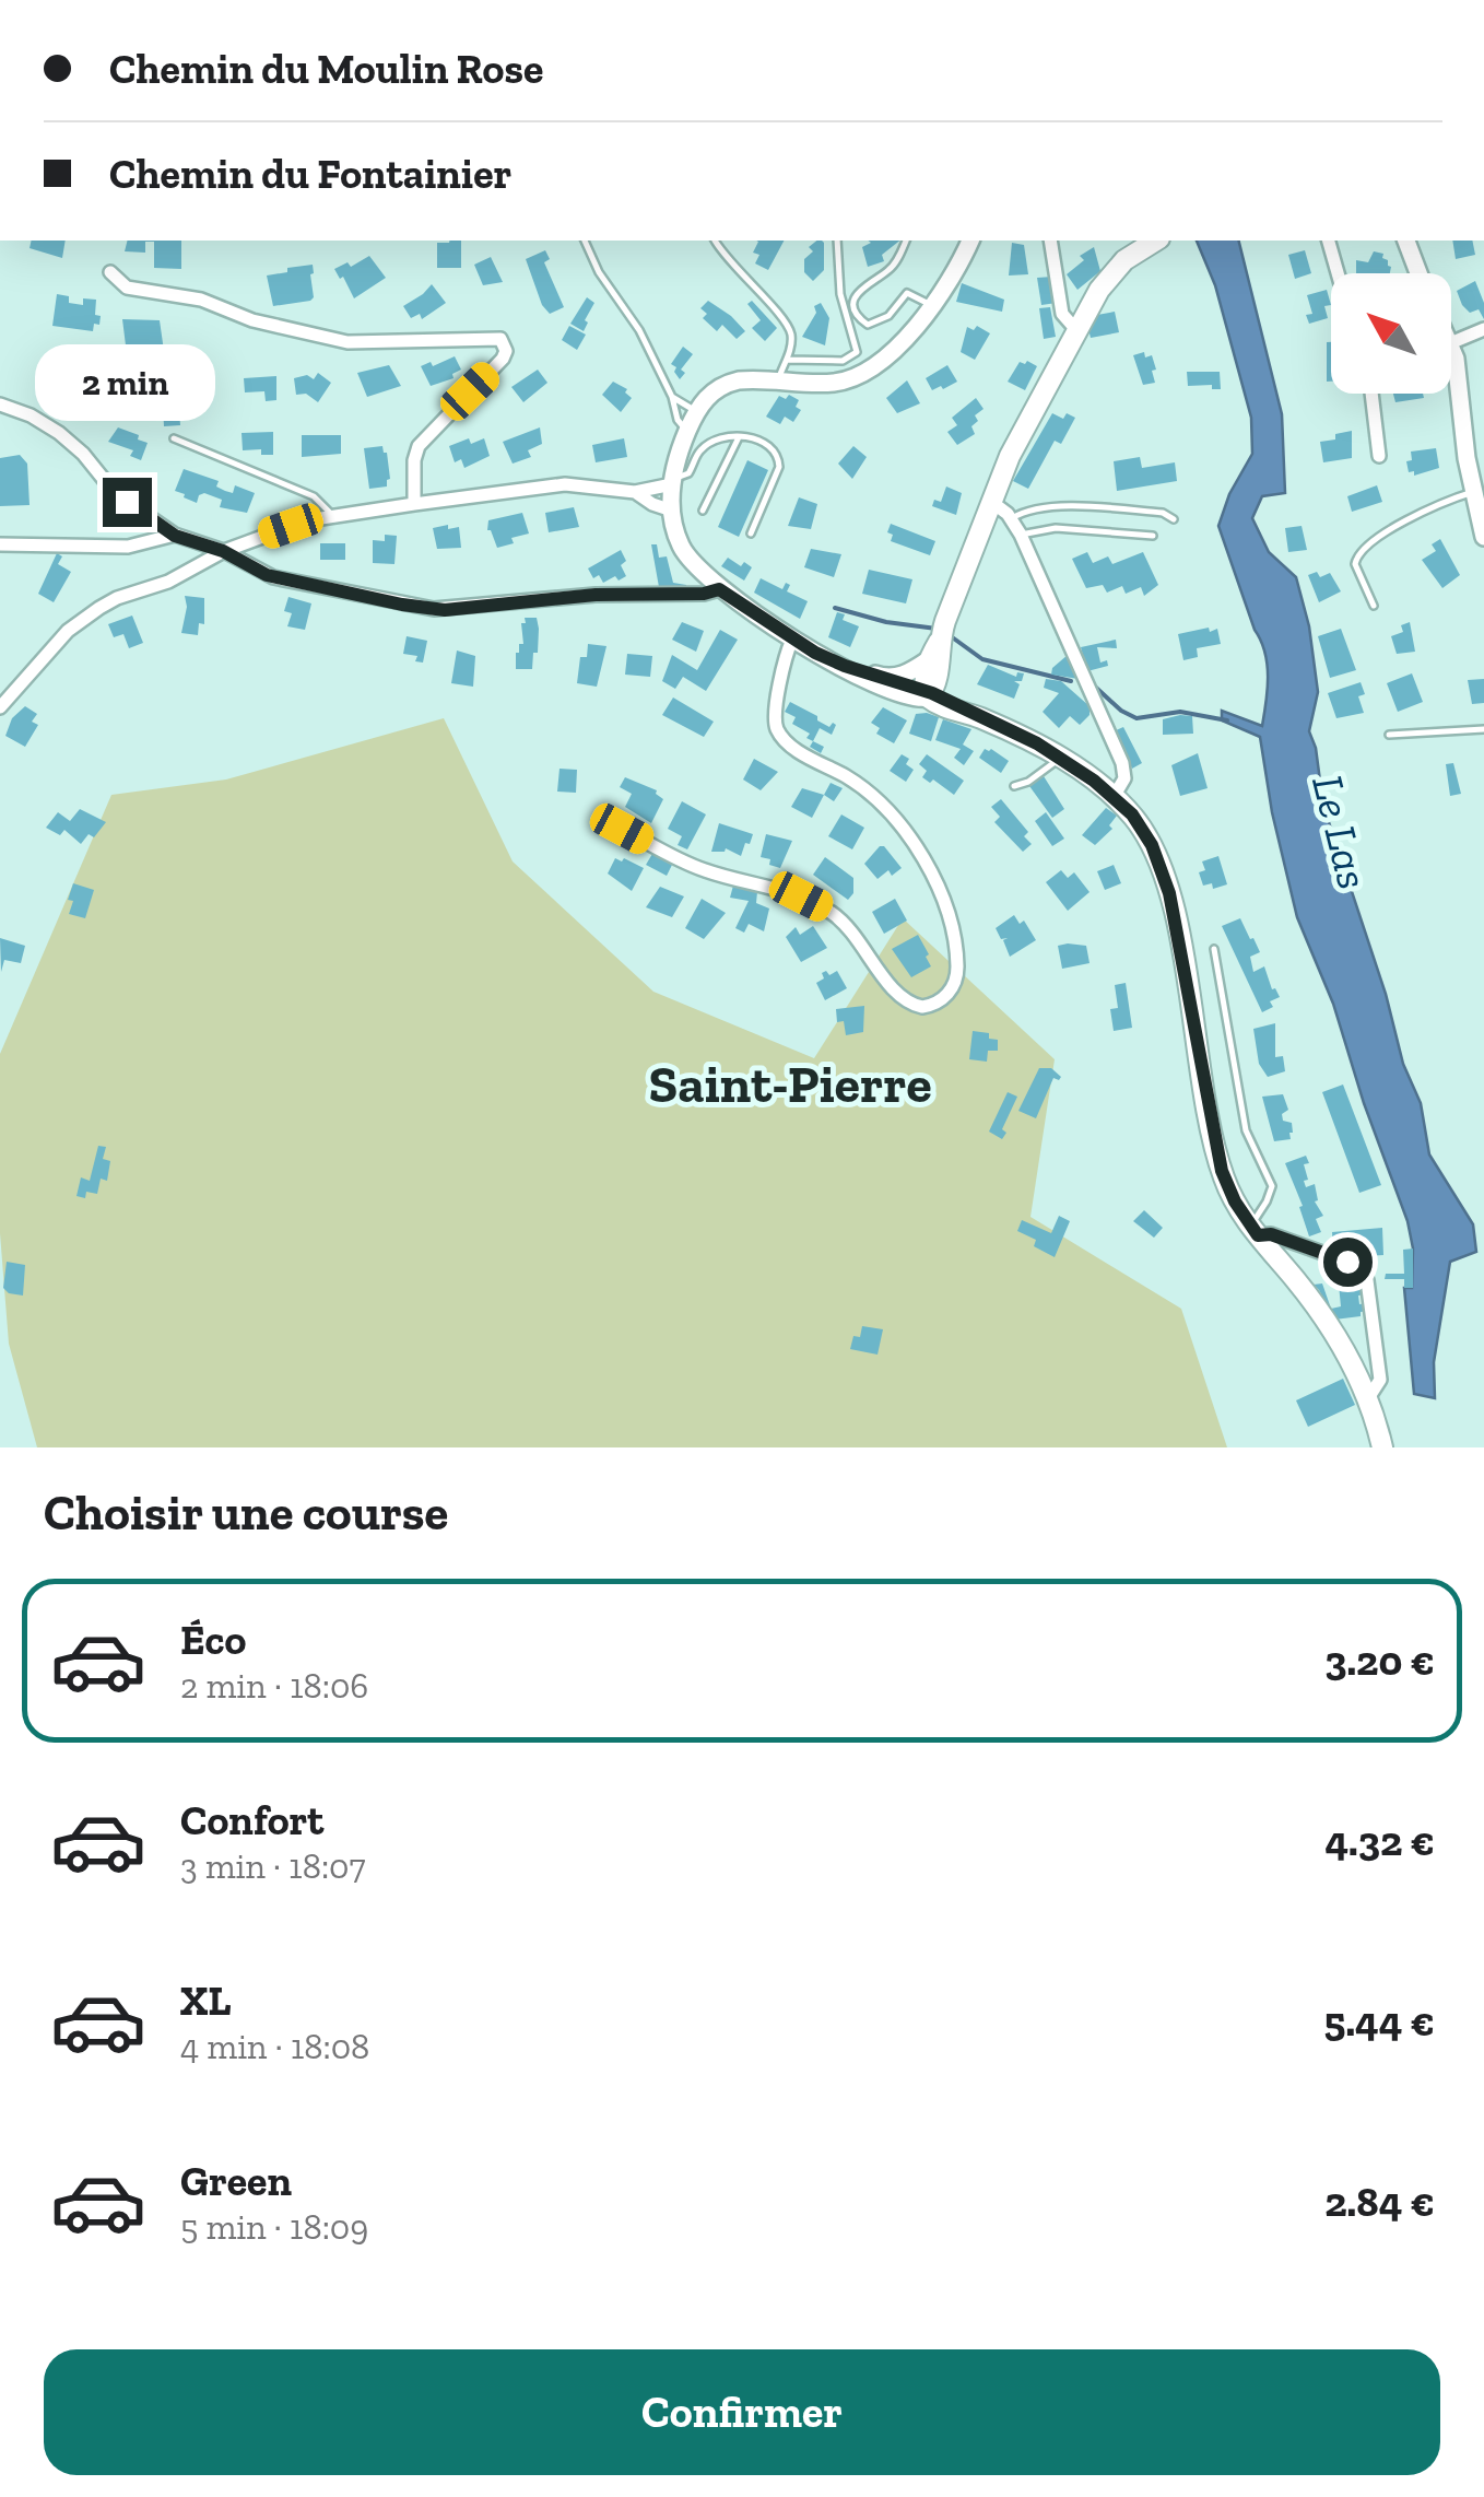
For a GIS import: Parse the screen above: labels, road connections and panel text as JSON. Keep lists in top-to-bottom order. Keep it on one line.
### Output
{"districts":["Saint-Pierre"],"water":["Le Las"],"north":"top left","page":{"banner":["Chemin du Moulin Rose","Chemin du Fontainier"],"bubble":"2 min","heading":"Choisir une course","list":[{"name":"Éco","note":"2 min · 18:06","value":"3.20 €"},{"name":"Confort","note":"3 min · 18:07","value":"4.32 €"},{"name":"XL","note":"4 min · 18:08","value":"5.44 €"},{"name":"Green","note":"5 min · 18:09","value":"2.84 €"}],"buttons":"Confirmer"}}
